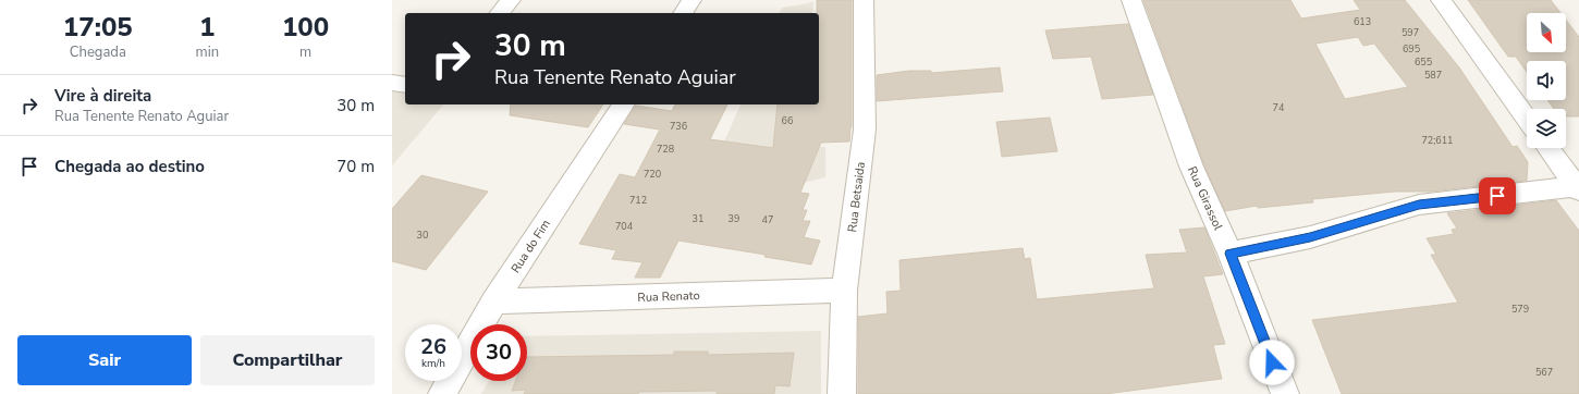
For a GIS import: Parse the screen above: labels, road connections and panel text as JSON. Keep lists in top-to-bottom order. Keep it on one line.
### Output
{"streets":{"street":["Rua Betsaida","Rua Girassol","Rua do Fim","Rua Renato"]},"crossings":[["Rua Betsaida","Rua Renato"],["Rua do Fim","Rua Renato"]],"house_numbers":["613","597","695","655","587","74","66","736","72;611","728","720","712","31","39","47","704","30","579","567"],"north":"bottom right","page":{"eta":["17:05","Chegada","1","min","100","m"],"turn":["30 m","Rua Tenente Renato Aguiar"],"list":[{"name":"Vire à direita","note":"Rua Tenente Renato Aguiar","value":"30 m"},{"name":"Chegada ao destino","value":"70 m"}],"speed":"26 km/h","limit":"30","buttons":["Sair","Compartilhar"]}}
